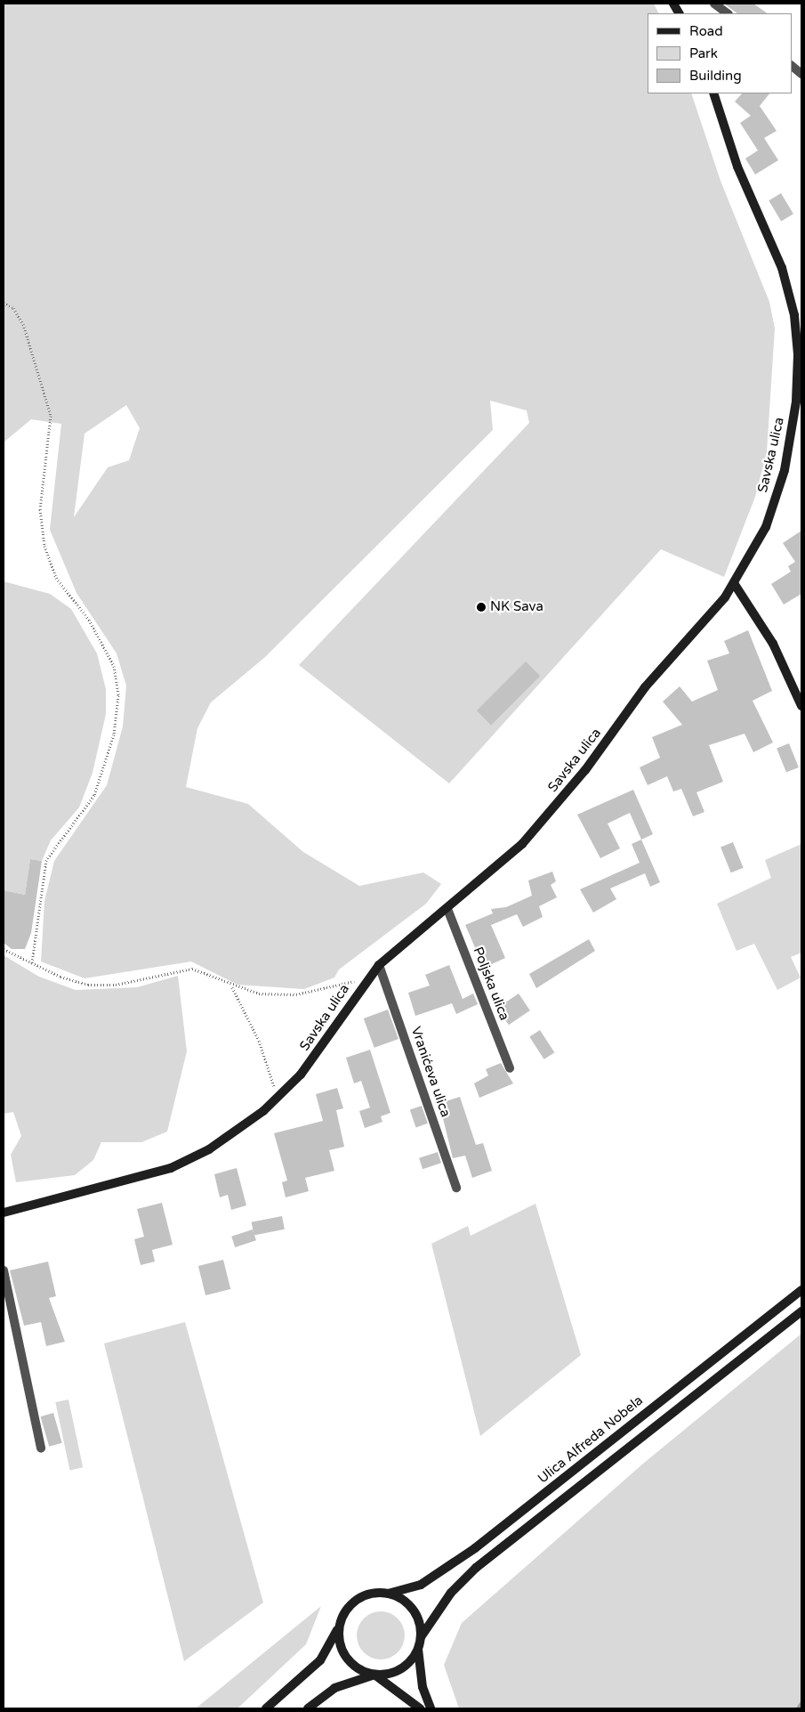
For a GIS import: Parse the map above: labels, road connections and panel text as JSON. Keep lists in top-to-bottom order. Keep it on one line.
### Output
{"streets":{"street":["Savska ulica","Poljska ulica","Vranićeva ulica","Ulica Alfreda Nobela"]},"crossings":[["Savska ulica","Poljska ulica"],["Savska ulica","Vranićeva ulica"]],"places":["NK Sava"],"legend":["Road","Park","Building"]}
